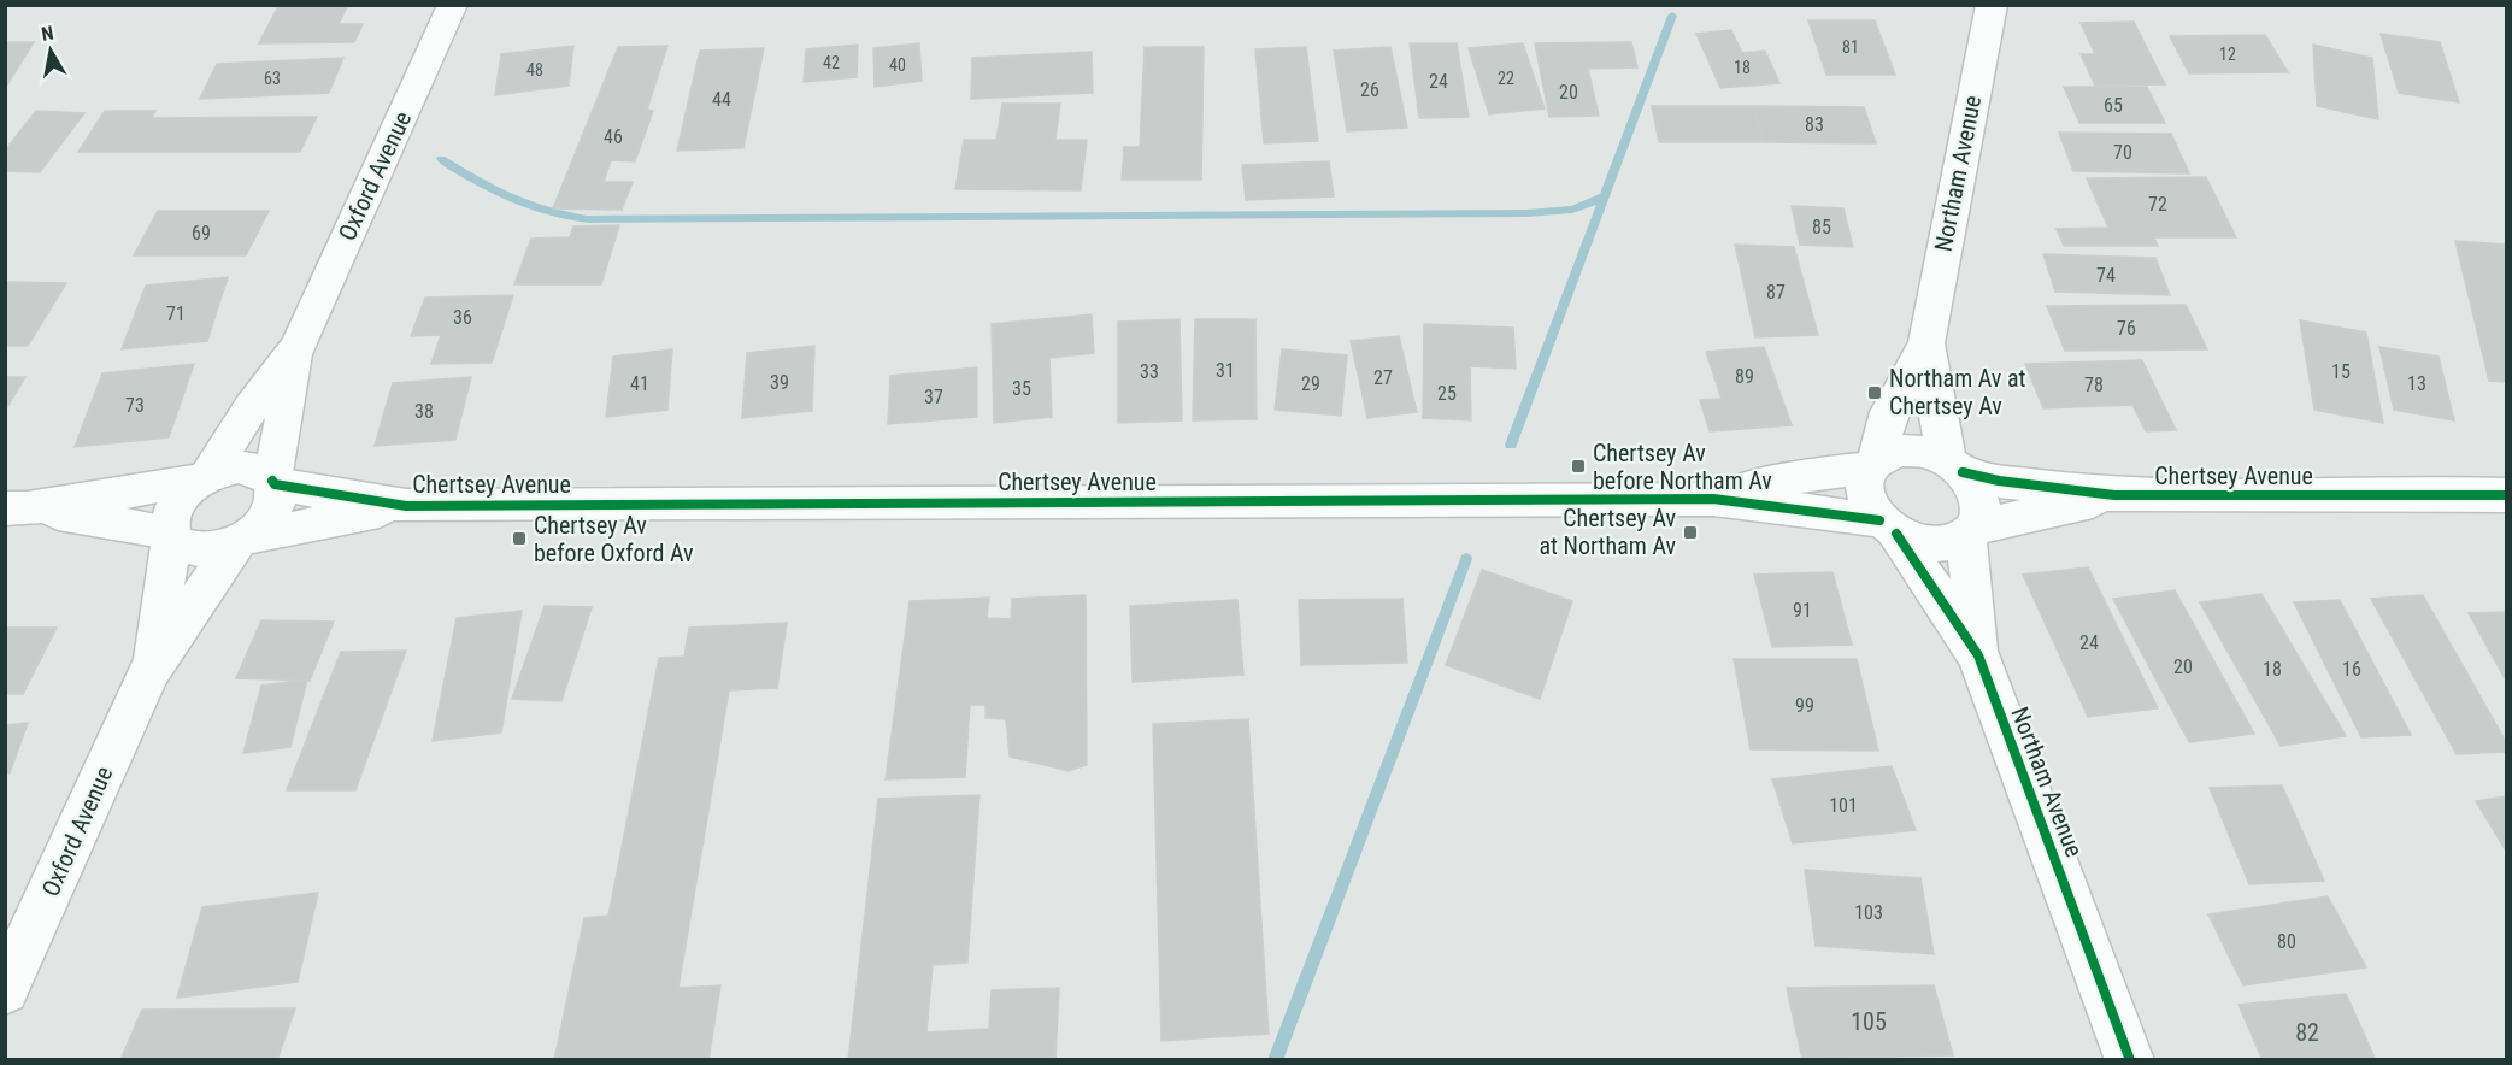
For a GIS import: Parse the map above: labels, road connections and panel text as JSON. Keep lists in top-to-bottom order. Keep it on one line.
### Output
{"streets":{"street":["Northam Avenue","Oxford Avenue","Chertsey Avenue"]},"crossings":[["Northam Avenue","Chertsey Avenue"],["Oxford Avenue","Chertsey Avenue"]],"places":{"transit":["Northam Av at Chertsey Av","Chertsey Av before Northam Av","Chertsey Av at Northam Av","Chertsey Av before Oxford Av"]},"house_numbers":["81","12","42","40","18","48","63","22","24","26","20","44","65","83","46","70","72","85","69","74","87","71","36","76","31","33","15","89","27","39","41","29","13","78","35","25","37","73","38","91","24","20","18","16","99","101","103","80","105","82"],"north":"top"}
